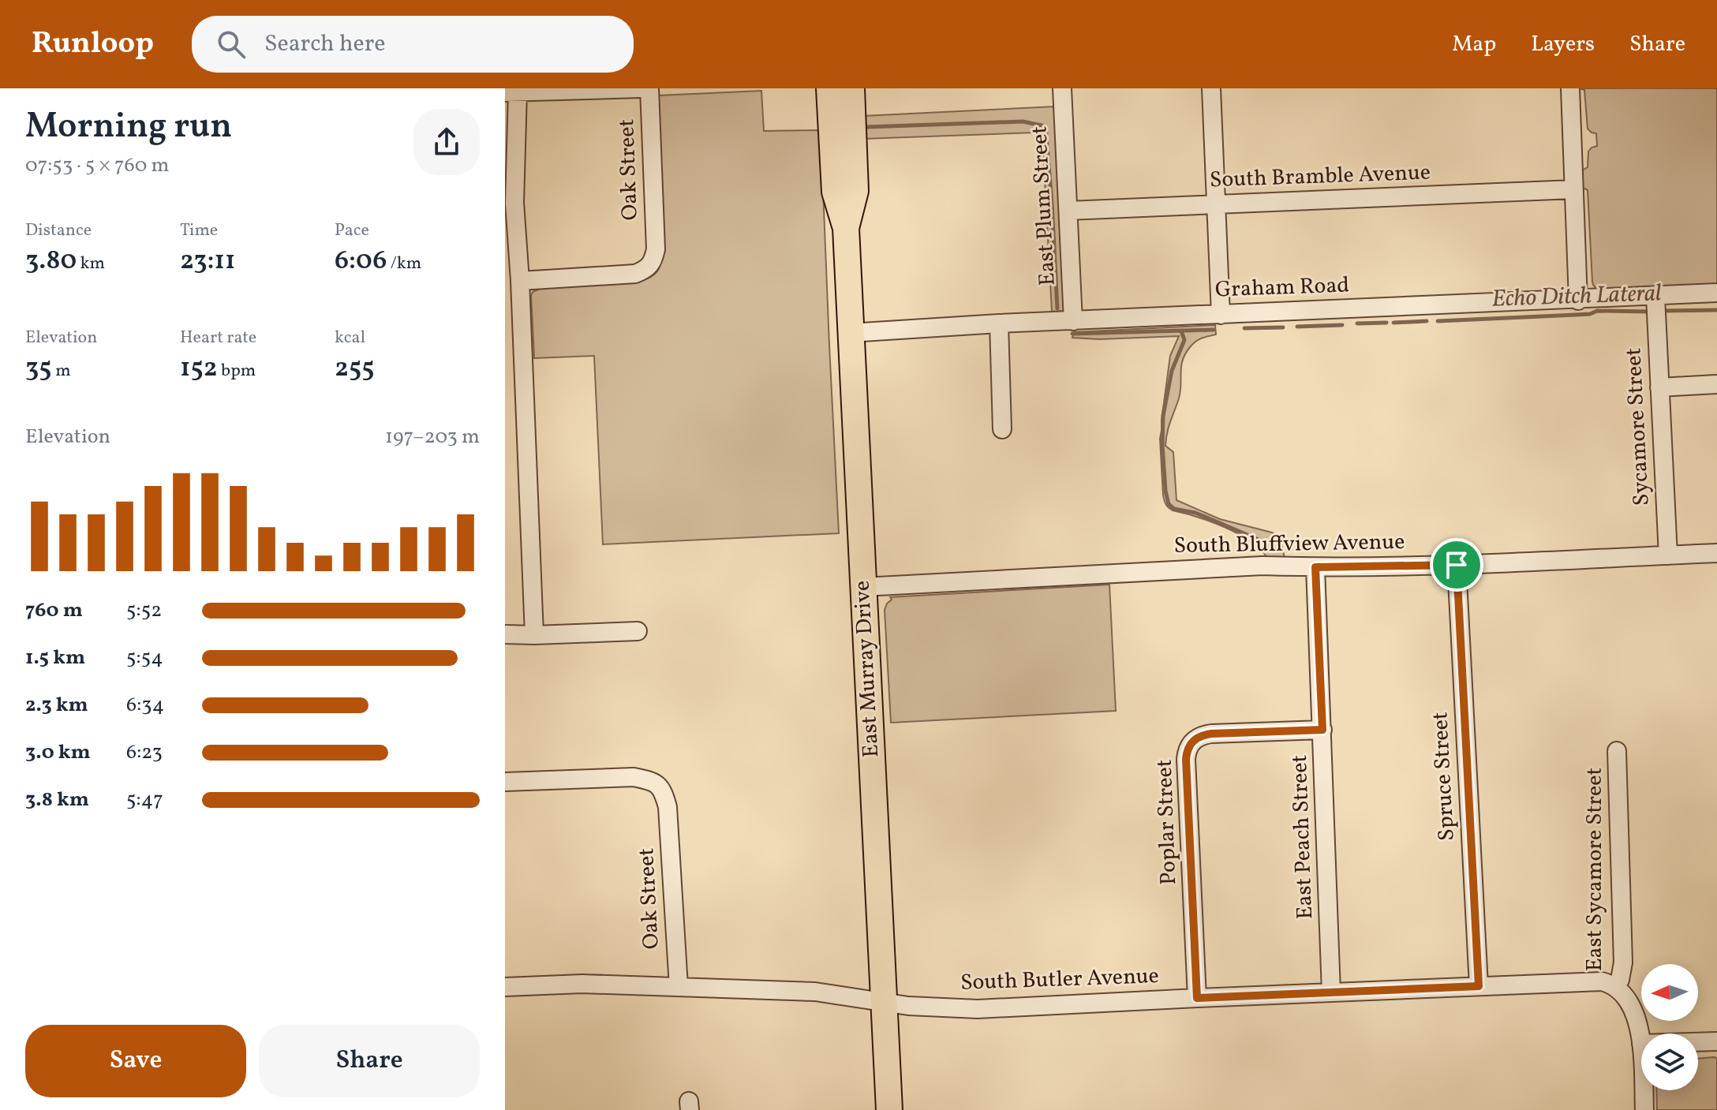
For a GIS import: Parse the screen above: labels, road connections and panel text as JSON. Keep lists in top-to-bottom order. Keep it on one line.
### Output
{"streets":{"highway":["East Murray Drive"],"street":["Oak Street","South Bramble Avenue","East Plum Street","Graham Road","Sycamore Street","South Bluffview Avenue","Spruce Street","Poplar Street","East Peach Street","East Sycamore Street","South Butler Avenue"]},"crossings":[["Oak Street","South Butler Avenue"],["South Bramble Avenue","East Plum Street"],["East Plum Street","Graham Road"],["Graham Road","Sycamore Street"],["Graham Road","East Murray Drive"],["Sycamore Street","South Bluffview Avenue"],["South Bluffview Avenue","East Murray Drive"],["South Bluffview Avenue","Spruce Street"],["South Bluffview Avenue","East Peach Street"],["East Murray Drive","South Butler Avenue"],["Spruce Street","South Butler Avenue"],["Poplar Street","East Peach Street"],["Poplar Street","South Butler Avenue"],["East Peach Street","South Butler Avenue"],["East Sycamore Street","South Butler Avenue"]],"water":["Echo Ditch Lateral"],"north":"left","page":{"header":"Runloop","search":"Search here","nav":["Map","Layers","Share"],"heading":["Morning run","07:53 · 5 × 760 m"],"stats":[["Distance","3.80 km"],["Time","23:11"],["Pace","6:06 /km"],["Elevation","35 m"],["Heart rate","152 bpm"],["kcal","255"]],"chart":["Elevation","197–203 m"],"list":[{"name":"760 m","note":"5:52"},{"name":"1.5 km","note":"5:54"},{"name":"2.3 km","note":"6:34"},{"name":"3.0 km","note":"6:23"},{"name":"3.8 km","note":"5:47"}],"buttons":["Save","Share"]}}
